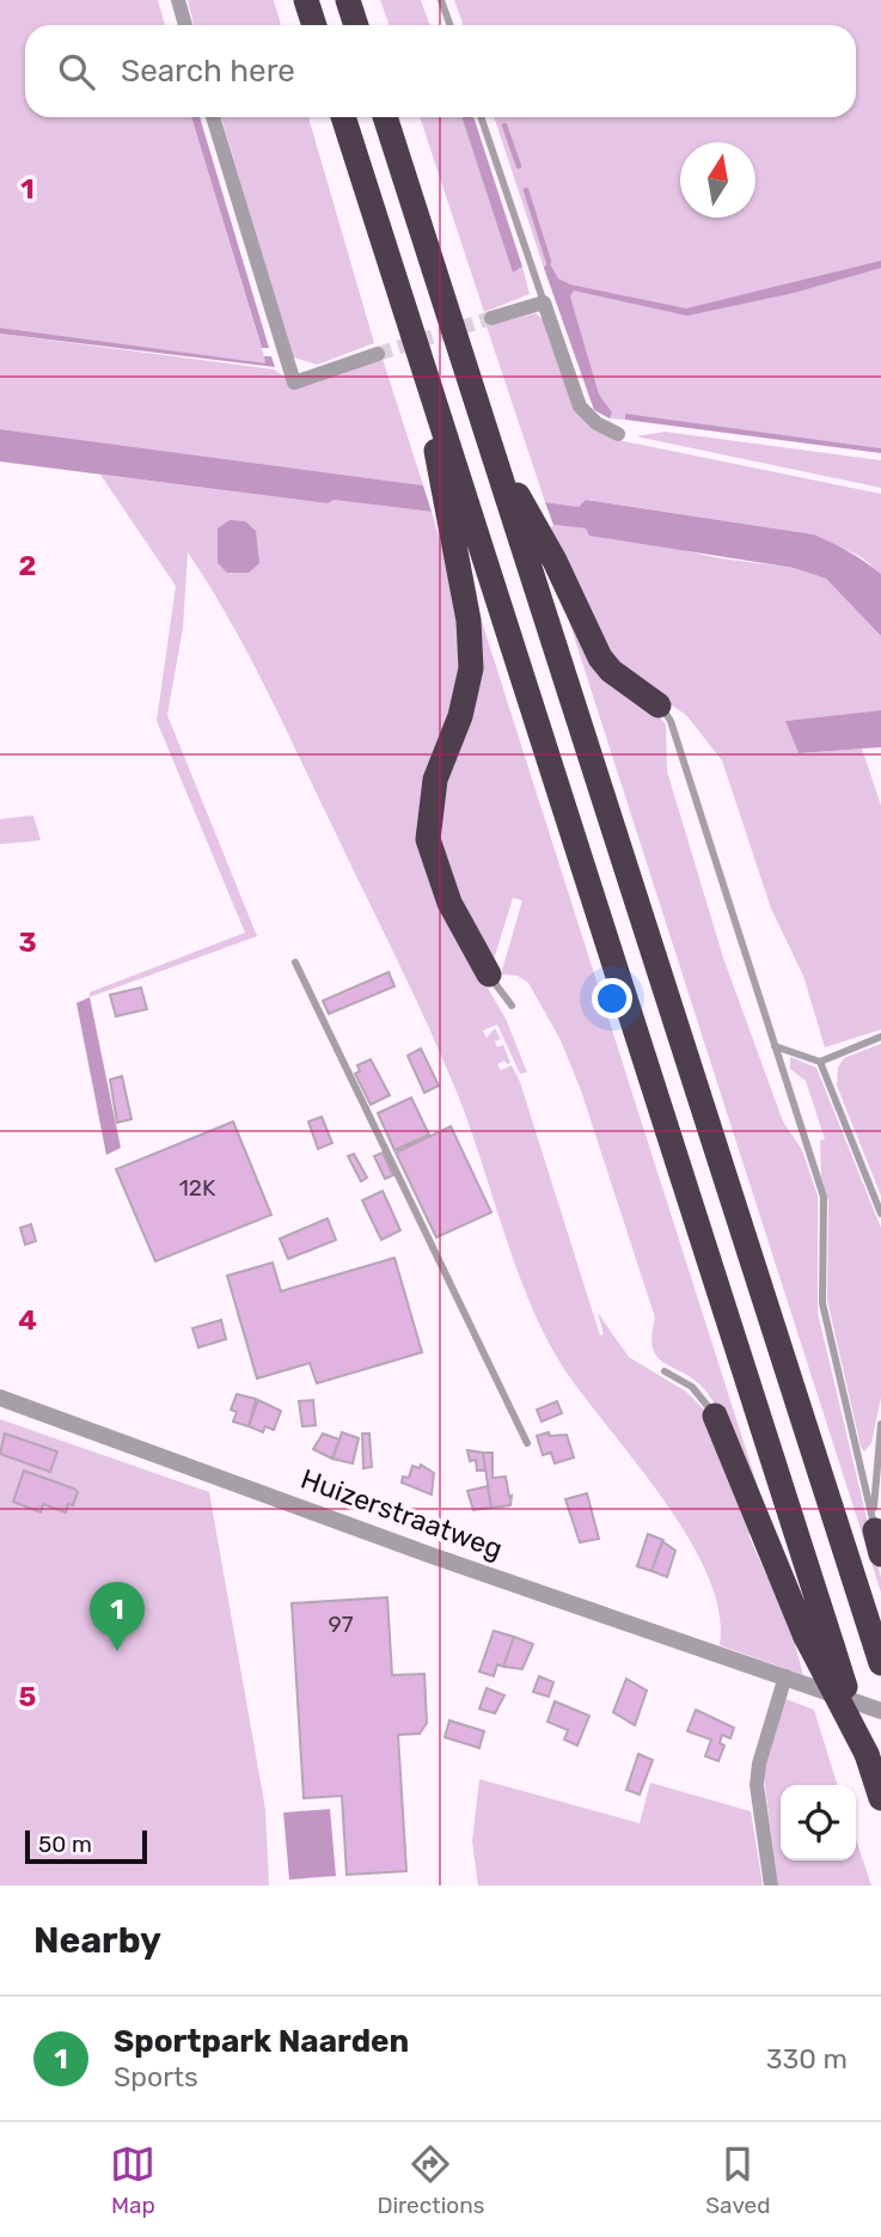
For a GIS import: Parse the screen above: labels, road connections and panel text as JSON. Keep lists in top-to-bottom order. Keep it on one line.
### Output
{"streets":{"street":["Huizerstraatweg"]},"house_numbers":["12K","97"],"scale_bar":"50 m","north":"top","page":{"search":"Search here","pins":"1","scale":"50 m","heading":"Nearby","list":[{"mark":"1","name":"Sportpark Naarden","note":"Sports","value":"330 m"}],"nav":["Map","Directions","Saved"]},"grid":{"rows":["1","2","3","4","5"]}}
